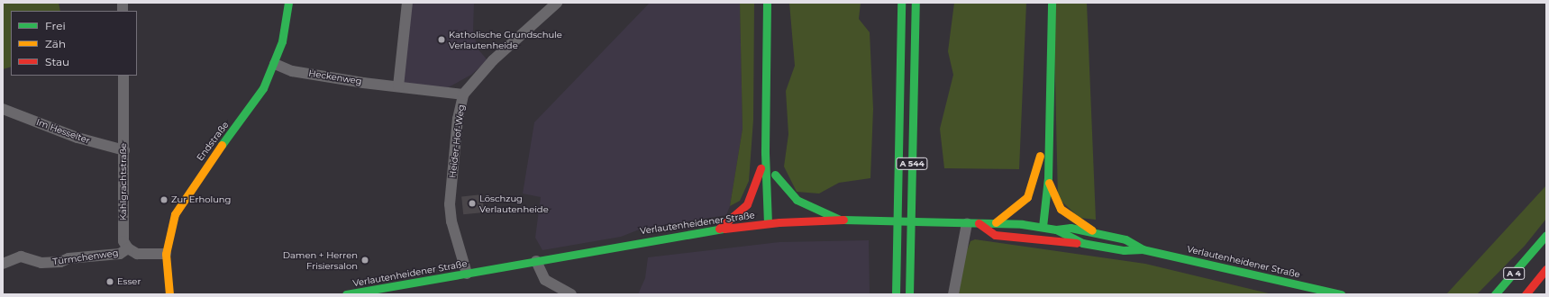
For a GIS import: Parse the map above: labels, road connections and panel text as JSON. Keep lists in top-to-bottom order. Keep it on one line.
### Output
{"streets":{"main road":["Endstraße","A 544","Verlautenheidener Straße","A 4"],"street":["Heckenweg","Im Hesselter","Heider-Hof-Weg","Kahlgrachtstraße","Türmchenweg"]},"crossings":[["Heckenweg","Endstraße"],["Heckenweg","Heider-Hof-Weg"],["Im Hesselter","Kahlgrachtstraße"],["Heider-Hof-Weg","Verlautenheidener Straße"],["Kahlgrachtstraße","Türmchenweg"]],"places":["Katholische Grundschule Verlautenheide","Zur Erholung","Löschzug Verlautenheide","Damen + Herren Frisiersalon","Esser"],"legend":["Frei","Zäh","Stau"]}
